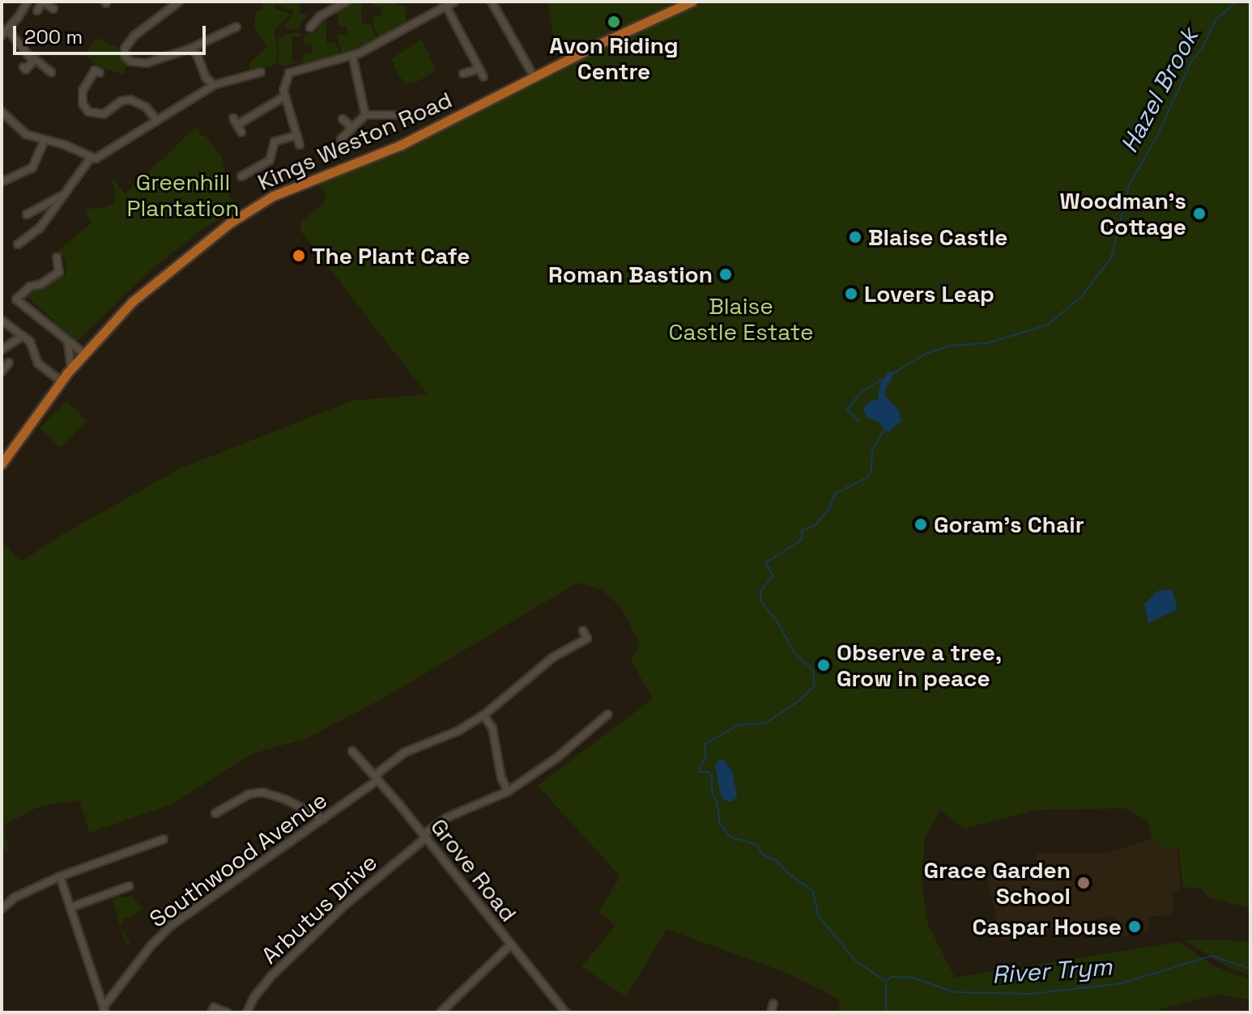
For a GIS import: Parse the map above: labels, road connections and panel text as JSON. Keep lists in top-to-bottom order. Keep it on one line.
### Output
{"streets":{"main road":["Kings Weston Road"],"street":["Southwood Avenue","Grove Road","Arbutus Drive"]},"crossings":[["Southwood Avenue","Grove Road"],["Grove Road","Arbutus Drive"]],"water":["Hazel Brook","River Trym"],"parks":["Greenhill Plantation","Blaise Castle Estate"],"places":["Avon Riding Centre","Woodman's Cottage","Blaise Castle","The Plant Cafe","Roman Bastion","Lovers Leap","Goram's Chair","Observe a tree, Grow in peace","Grace Garden School","Caspar House"],"scale_bar":"200 m"}
